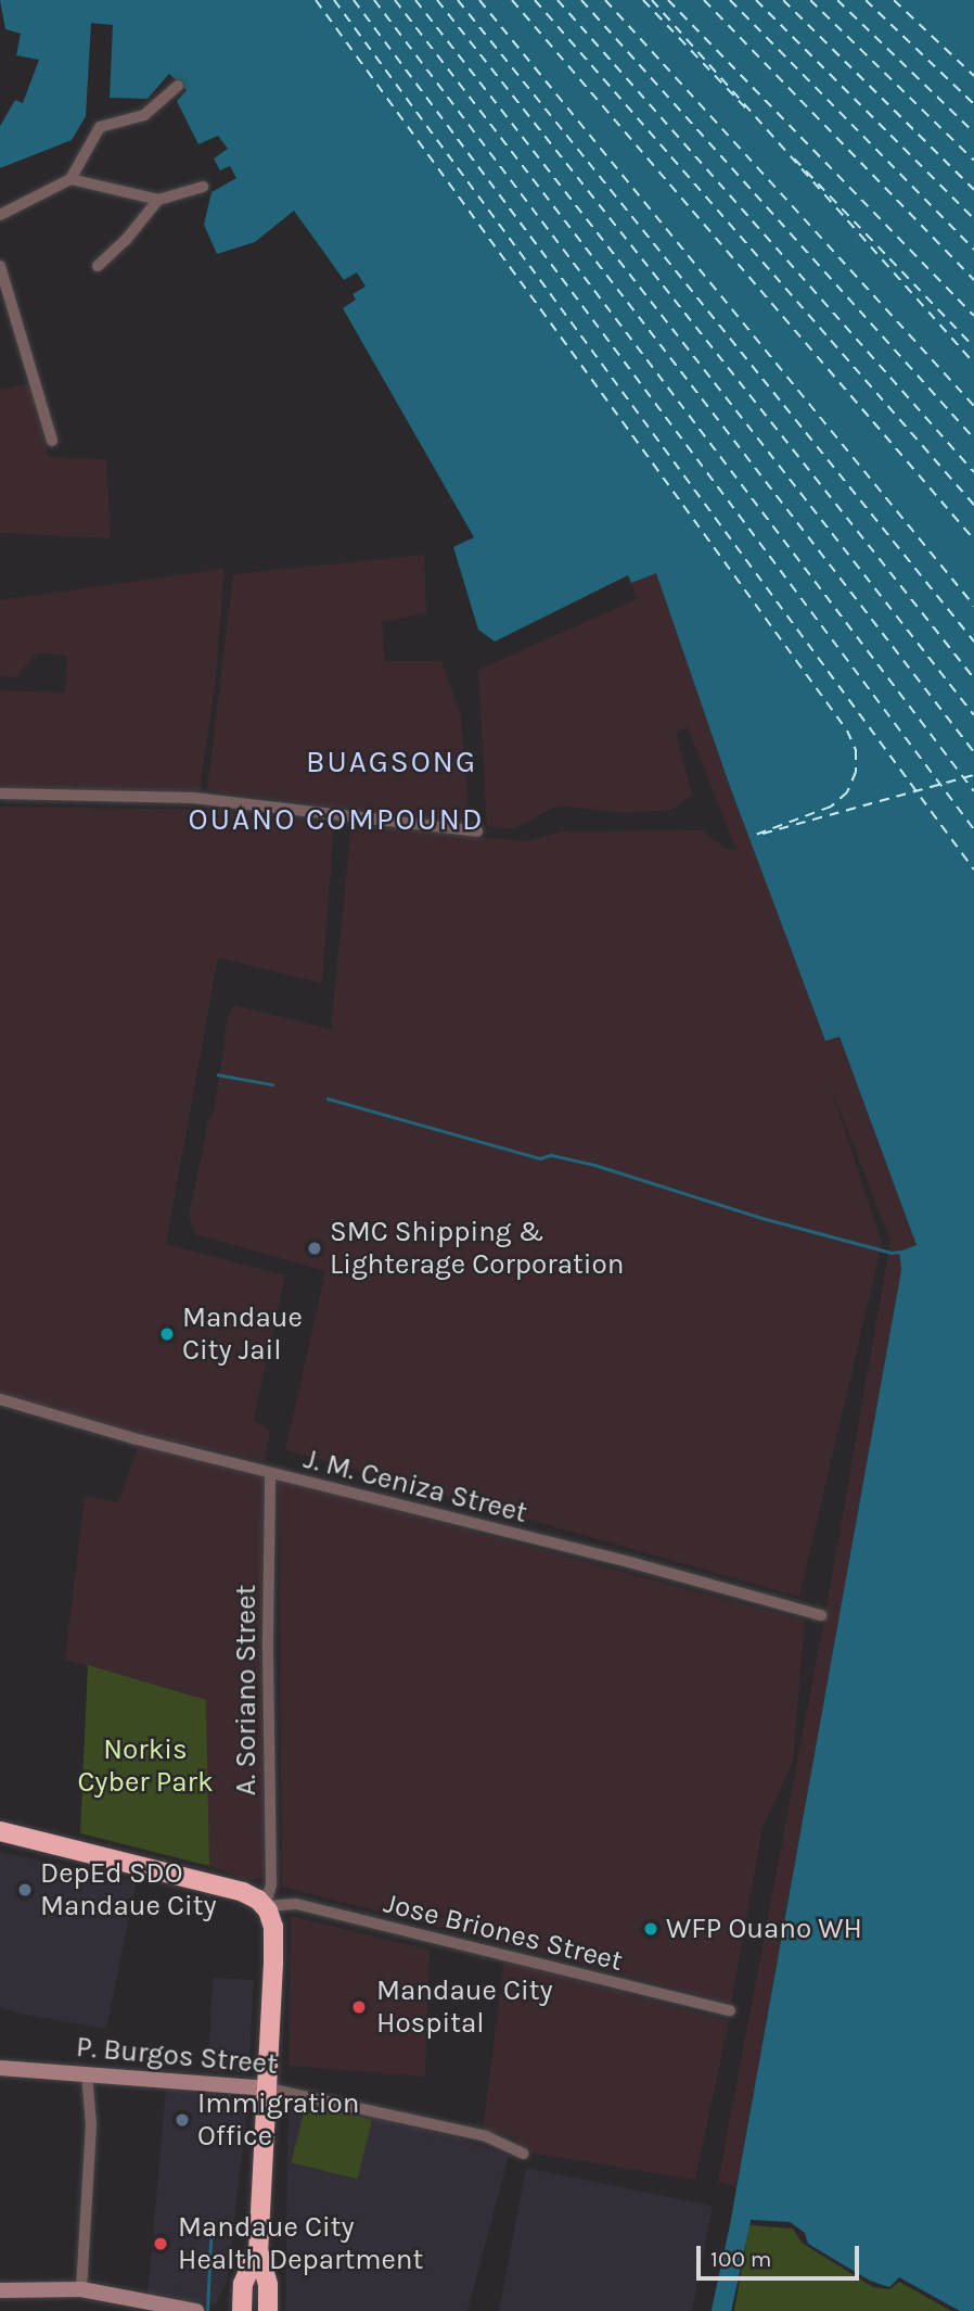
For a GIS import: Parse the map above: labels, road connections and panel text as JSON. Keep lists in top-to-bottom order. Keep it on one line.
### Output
{"streets":{"street":["J. M. Ceniza Street","A. Soriano Street","Jose Briones Street","P. Burgos Street"]},"crossings":[["J. M. Ceniza Street","A. Soriano Street"],["A. Soriano Street","Jose Briones Street"]],"districts":["BUAGSONG","OUANO COMPOUND"],"parks":["Norkis Cyber Park"],"places":["SMC Shipping & Lighterage Corporation","Mandaue City Jail","DepEd SDO Mandaue City","WFP Ouano WH","Mandaue City Hospital","Immigration Office","Mandaue City Health Department"],"scale_bar":"100 m"}
